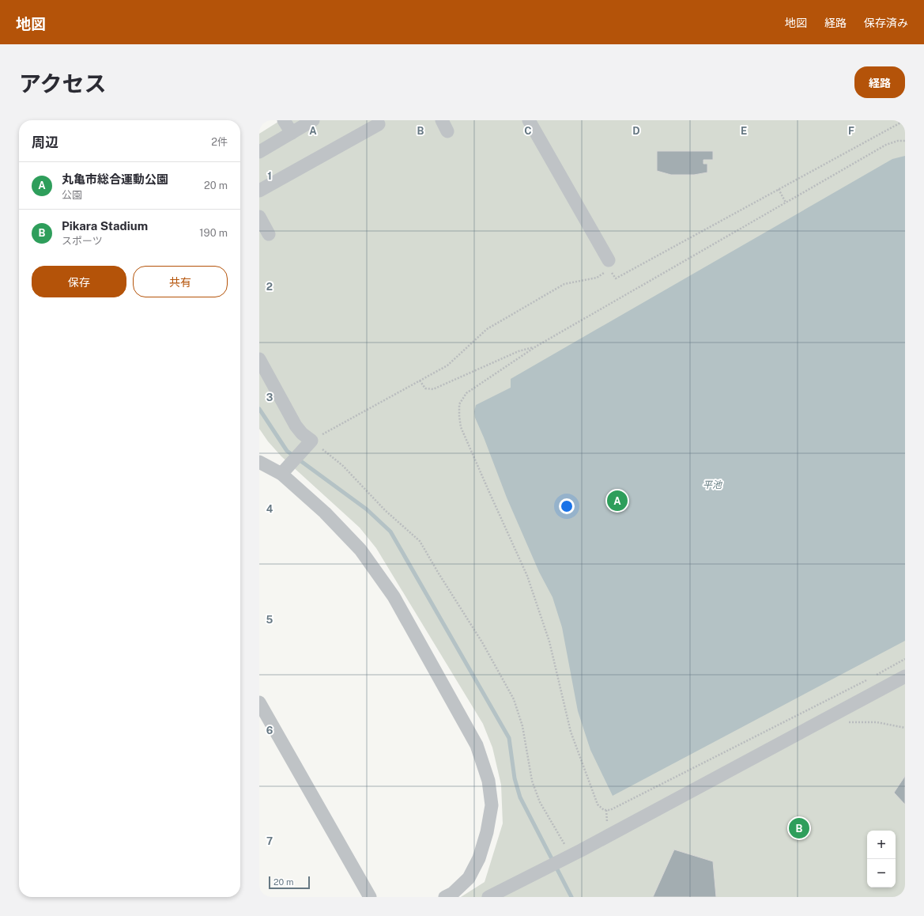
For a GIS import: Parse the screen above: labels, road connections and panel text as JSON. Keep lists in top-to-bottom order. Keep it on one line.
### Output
{"water":["平池"],"scale_bar":"20 m","page":{"header":"地図","nav":["地図","経路","保存済み"],"title":"アクセス","buttons":["経路",["保存","共有"]],"heading":["周辺","2件"],"list":[{"mark":"A","name":"丸亀市総合運動公園","note":"公園","value":"20 m"},{"mark":"B","name":"Pikara Stadium","note":"スポーツ","value":"190 m"}],"pins":["A","B"],"map_buttons":["+","−"],"scale":"20 m"},"grid":{"columns":["A","B","C","D","E","F"],"rows":["1","2","3","4","5","6","7"]}}
